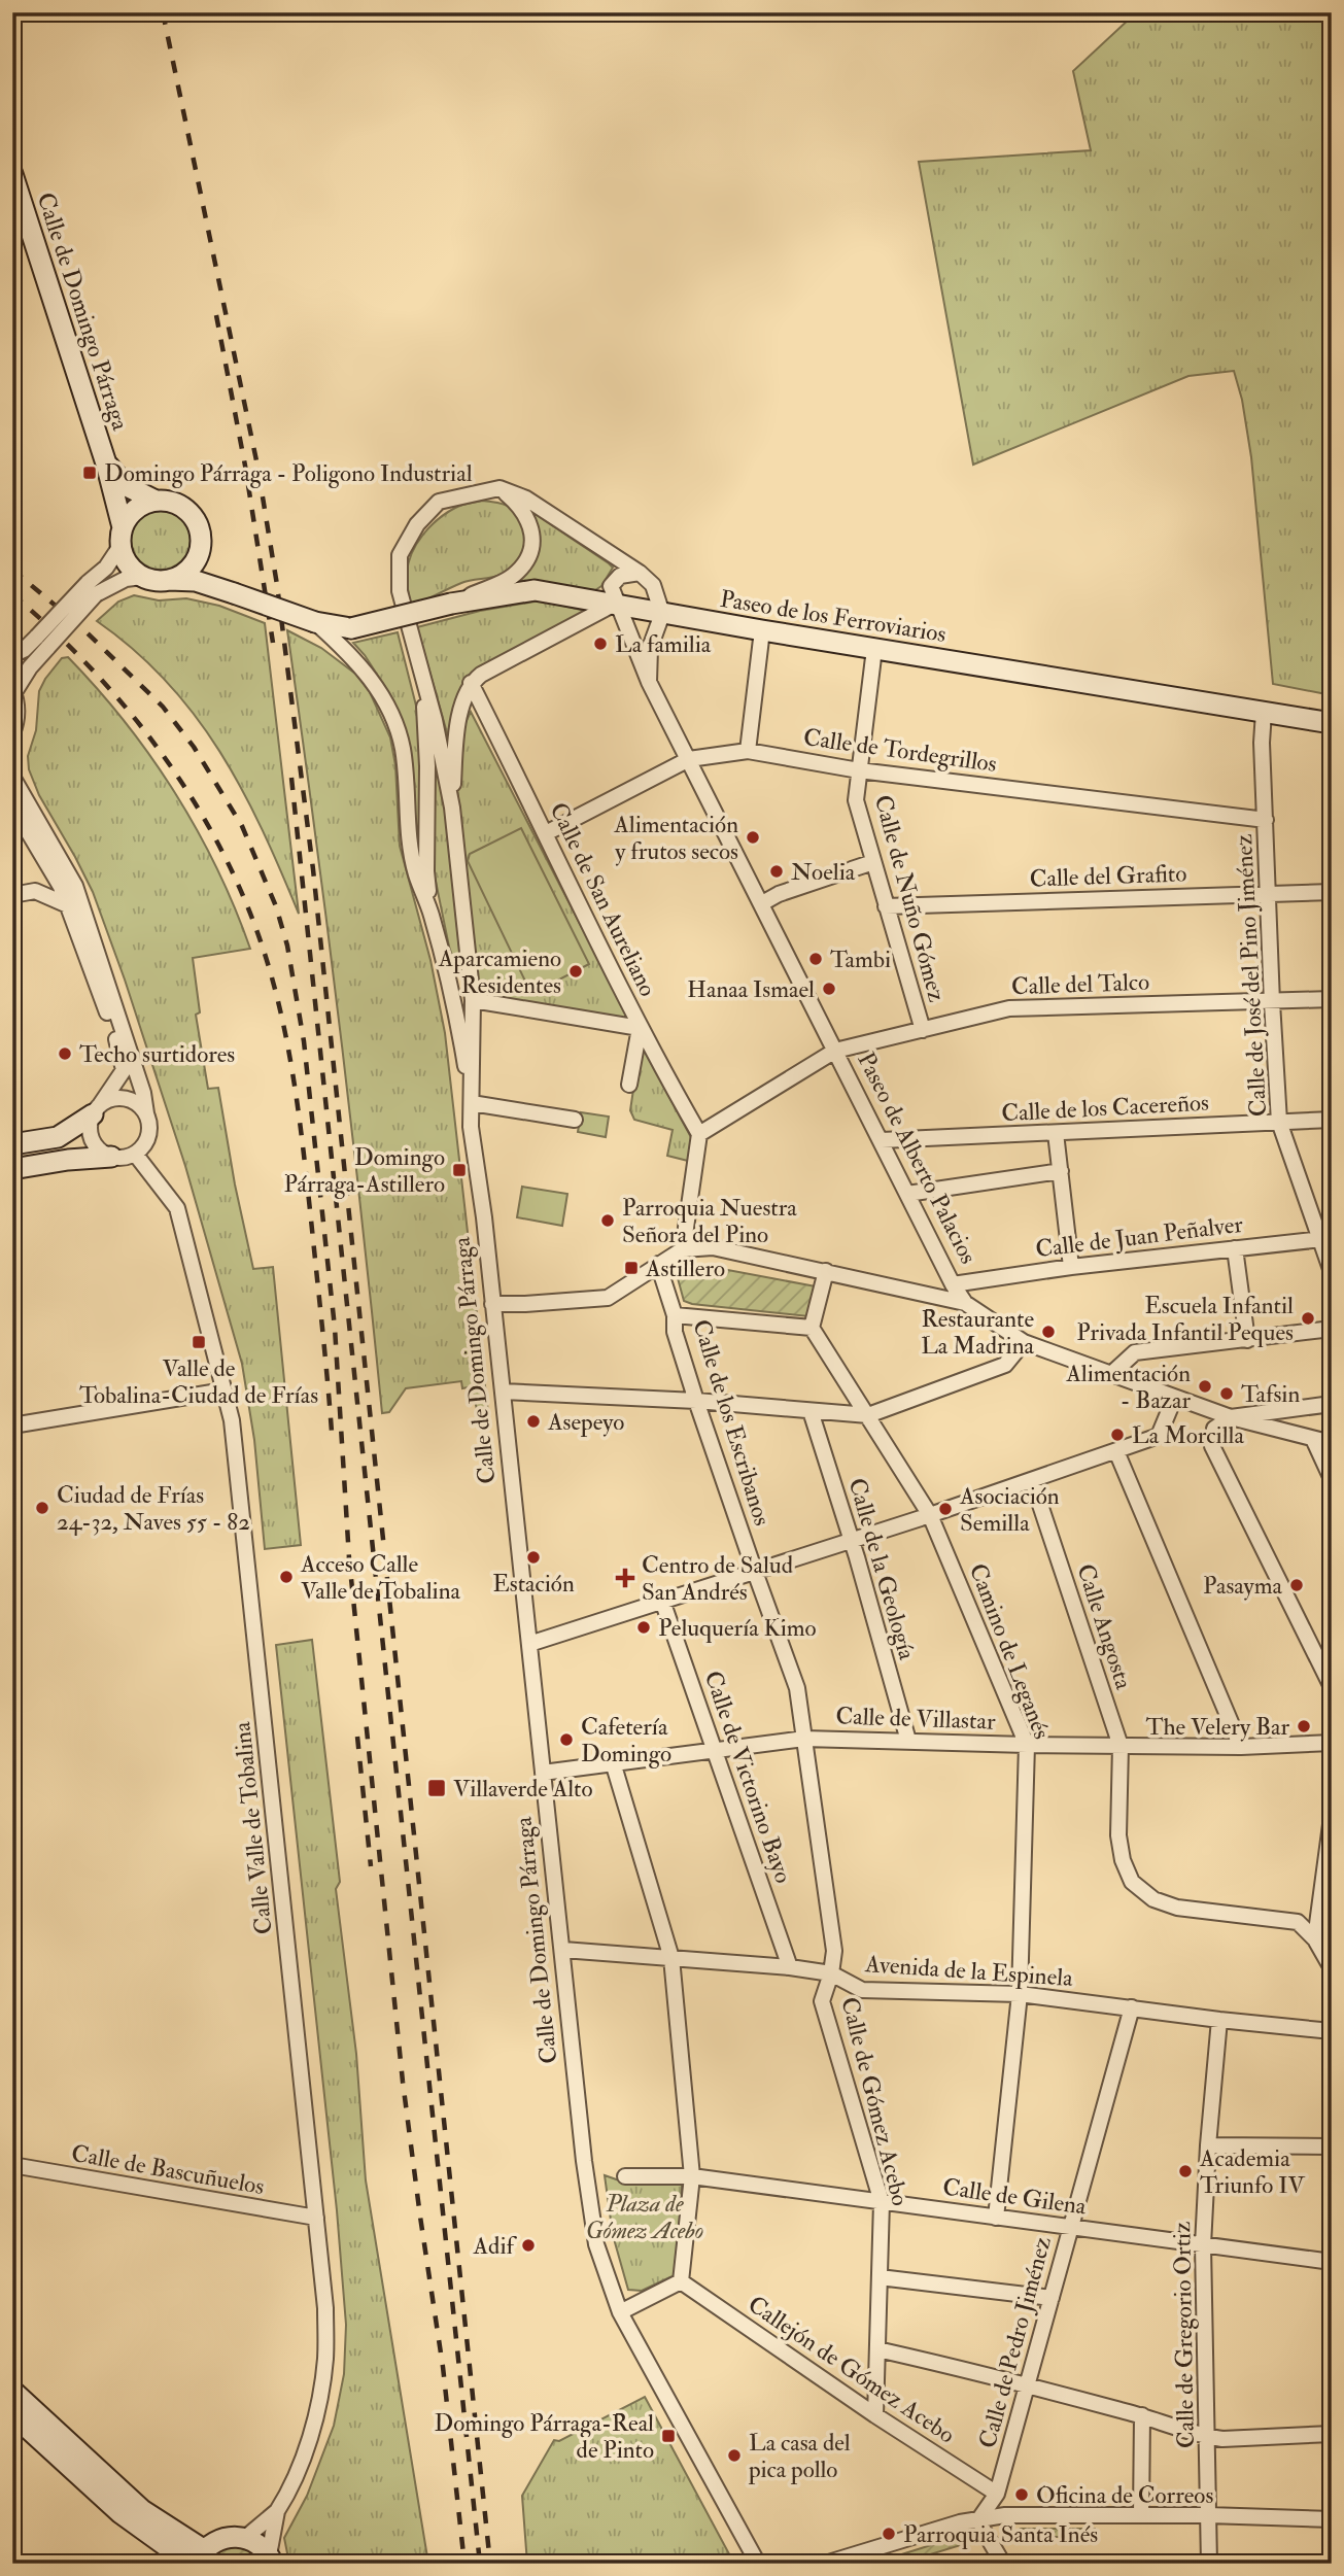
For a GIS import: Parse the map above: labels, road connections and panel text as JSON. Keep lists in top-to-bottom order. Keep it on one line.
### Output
{"streets":{"main road":["Calle de Domingo Párraga","Paseo de los Ferroviarios"],"street":["Calle de Tordegrillos","Calle del Grafito","Calle de Nuño Gómez","Calle de San Aureliano","Calle de José del Pino Jiménez","Calle del Talco","Calle de los Cacereños","Paseo de Alberto Palacios","Calle de Juan Peñalver","Calle de los Escribanos","Calle de la Geología","Calle Angosta","Camino de Leganés","Calle de Villastar","Calle de Victorino Bayo","Calle Valle de Tobalina","Avenida de la Espinela","Calle de Gómez Acebo","Calle de Bascuñuelos","Calle de Gilena","Calle de Gregorio Ortiz","Calle de Pedro Jiménez","Callejón de Gómez Acebo"]},"crossings":[["Calle de Domingo Párraga","Calle de Villastar"],["Calle de Domingo Párraga","Avenida de la Espinela"],["Paseo de los Ferroviarios","Calle de Nuño Gómez"],["Paseo de los Ferroviarios","Calle de José del Pino Jiménez"],["Paseo de los Ferroviarios","Paseo de Alberto Palacios"],["Calle de Tordegrillos","Calle de Nuño Gómez"],["Calle de Tordegrillos","Calle de San Aureliano"],["Calle de Tordegrillos","Calle de José del Pino Jiménez"],["Calle de Tordegrillos","Paseo de Alberto Palacios"],["Calle del Grafito","Calle de Nuño Gómez"],["Calle del Grafito","Calle de José del Pino Jiménez"],["Calle de Nuño Gómez","Calle del Talco"],["Calle de San Aureliano","Calle del Talco"],["Calle de José del Pino Jiménez","Calle del Talco"],["Calle de José del Pino Jiménez","Calle de los Cacereños"],["Calle de José del Pino Jiménez","Calle de Juan Peñalver"],["Calle del Talco","Paseo de Alberto Palacios"],["Calle de los Cacereños","Paseo de Alberto Palacios"],["Paseo de Alberto Palacios","Calle de Juan Peñalver"],["Calle de los Escribanos","Calle de Villastar"],["Calle de los Escribanos","Avenida de la Espinela"],["Calle de los Escribanos","Calle de Gómez Acebo"],["Calle de la Geología","Calle de Villastar"],["Calle Angosta","Calle de Villastar"],["Camino de Leganés","Calle de Villastar"],["Camino de Leganés","Avenida de la Espinela"],["Camino de Leganés","Calle de Gilena"],["Calle de Villastar","Calle de Victorino Bayo"],["Calle de Victorino Bayo","Avenida de la Espinela"],["Calle Valle de Tobalina","Calle de Bascuñuelos"],["Avenida de la Espinela","Calle de Gómez Acebo"],["Avenida de la Espinela","Calle de Gregorio Ortiz"],["Avenida de la Espinela","Calle de Pedro Jiménez"],["Calle de Gómez Acebo","Calle de Gilena"],["Calle de Gómez Acebo","Callejón de Gómez Acebo"],["Calle de Gilena","Calle de Gregorio Ortiz"],["Calle de Gilena","Calle de Pedro Jiménez"],["Calle de Pedro Jiménez","Callejón de Gómez Acebo"]],"parks":["Plaza de Gómez Acebo"],"places":{"transit":["Domingo Párraga - Poligono Industrial","Domingo Párraga-Astillero","Astillero","Valle de Tobalina-Ciudad de Frías","Villaverde Alto","Domingo Párraga-Real de Pinto"],"other":["La familia","Alimentación y frutos secos","Noelia","Tambi","Aparcamieno Residentes","Hanaa Ismael","Techo surtidores","Parroquia Nuestra Señora del Pino","Escuela Infantil Privada Infantil Peques","Restaurante La Madrina","Alimentación - Bazar","Tafsin","Asepeyo","La Morcilla","Ciudad de Frías 24-32, Naves 55 - 82","Asociación Semilla","Estación","Acceso Calle Valle de Tobalina","Pasayma","Peluquería Kimo","The Velery Bar","Cafetería Domingo","Academia Triunfo IV","Adif","La casa del pica pollo","Oficina de Correos","Parroquia Santa Inés"],"health":["Centro de Salud San Andrés"]}}
